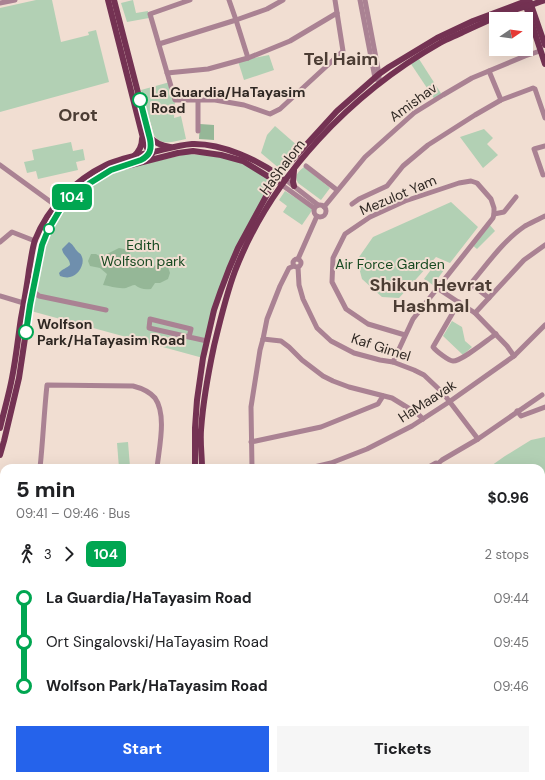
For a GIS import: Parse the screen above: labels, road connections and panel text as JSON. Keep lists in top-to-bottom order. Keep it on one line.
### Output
{"streets":{"main road":["HaShalom"],"street":["Amishav","Mezulot Yam","Kaf Gimel","HaMaavak"]},"crossings":[["Amishav","Kaf Gimel"],["Kaf Gimel","HaMaavak"]],"districts":["Tel Haim","Orot","Shikun Hevrat Hashmal"],"parks":["Edith Wolfson park","Air Force Garden"],"places":["La Guardia/HaTayasim Road","Wolfson Park/HaTayasim Road"],"lines":["bus line 104"],"north":"right","page":{"on_map":"104","heading":["5 min","09:41 – 09:46 · Bus","$0.96"],"legs":["3","104","2 stops"],"list":[{"name":"La Guardia/HaTayasim Road","value":"09:44"},{"name":"Ort Singalovski/HaTayasim Road","value":"09:45"},{"name":"Wolfson Park/HaTayasim Road","value":"09:46"}],"buttons":["Start","Tickets"]}}
